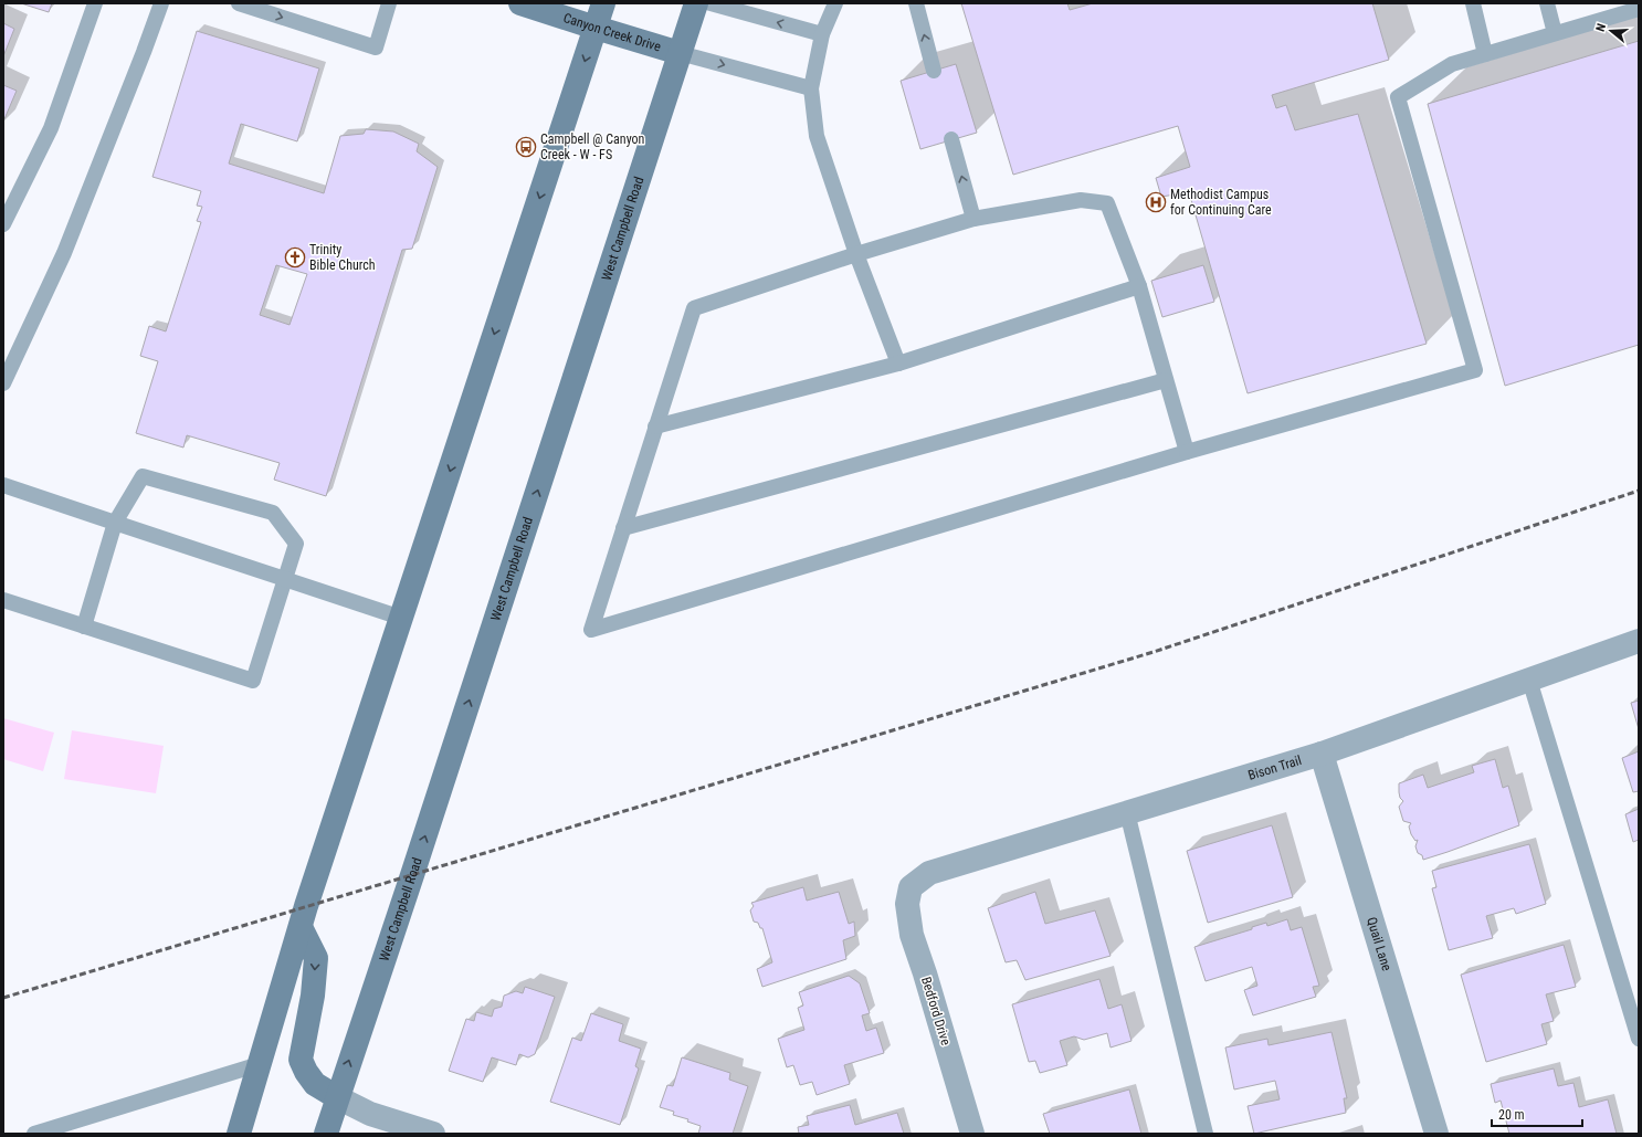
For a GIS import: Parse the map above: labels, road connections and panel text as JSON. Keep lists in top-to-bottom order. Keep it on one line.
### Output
{"streets":{"main road":["Canyon Creek Drive","West Campbell Road"],"street":["Bison Trail","Quail Lane","Bedford Drive"]},"crossings":[["Canyon Creek Drive","West Campbell Road"],["Bison Trail","Quail Lane"],["Bison Trail","Bedford Drive"]],"places":{"bus stop":["Campbell @ Canyon Creek - W - FS"],"hospital":["Methodist Campus for Continuing Care"],"church":["Trinity Bible Church"]},"scale_bar":"20 m","north":"left"}
